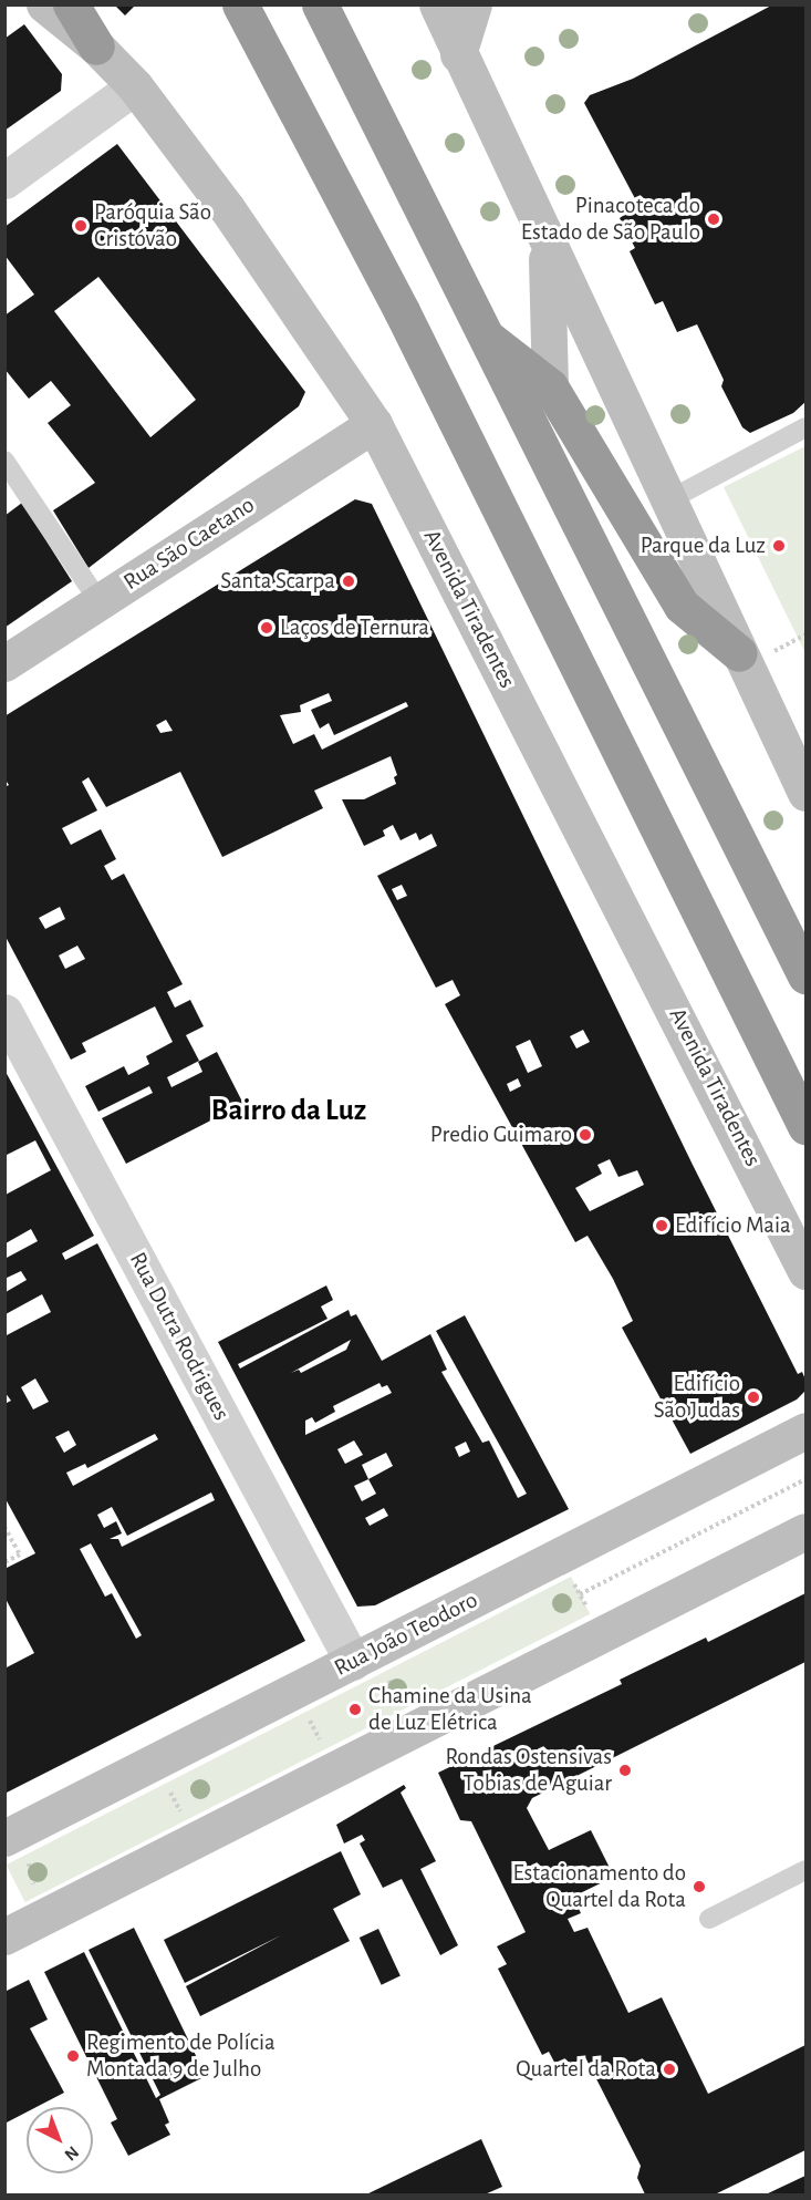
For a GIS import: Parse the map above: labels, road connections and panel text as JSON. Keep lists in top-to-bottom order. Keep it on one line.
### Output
{"streets":{"main road":["Rua São Caetano","Avenida Tiradentes","Rua João Teodoro"],"street":["Rua Dutra Rodrigues"]},"crossings":[["Rua São Caetano","Avenida Tiradentes"],["Rua Dutra Rodrigues","Rua João Teodoro"]],"districts":["Bairro da Luz"],"places":["Pinacoteca do Estado de São Paulo","Paróquia São Cristóvão","Parque da Luz","Santa Scarpa","Laços de Ternura","Predio Guimaro","Edifício Maia","Edifício São Judas","Chamine da Usina de Luz Elétrica","Rondas Ostensivas Tobias de Aguiar","Estacionamento do Quartel da Rota","Regimento de Polícia Montada 9 de Julho","Quartel da Rota"],"north":"bottom right"}
